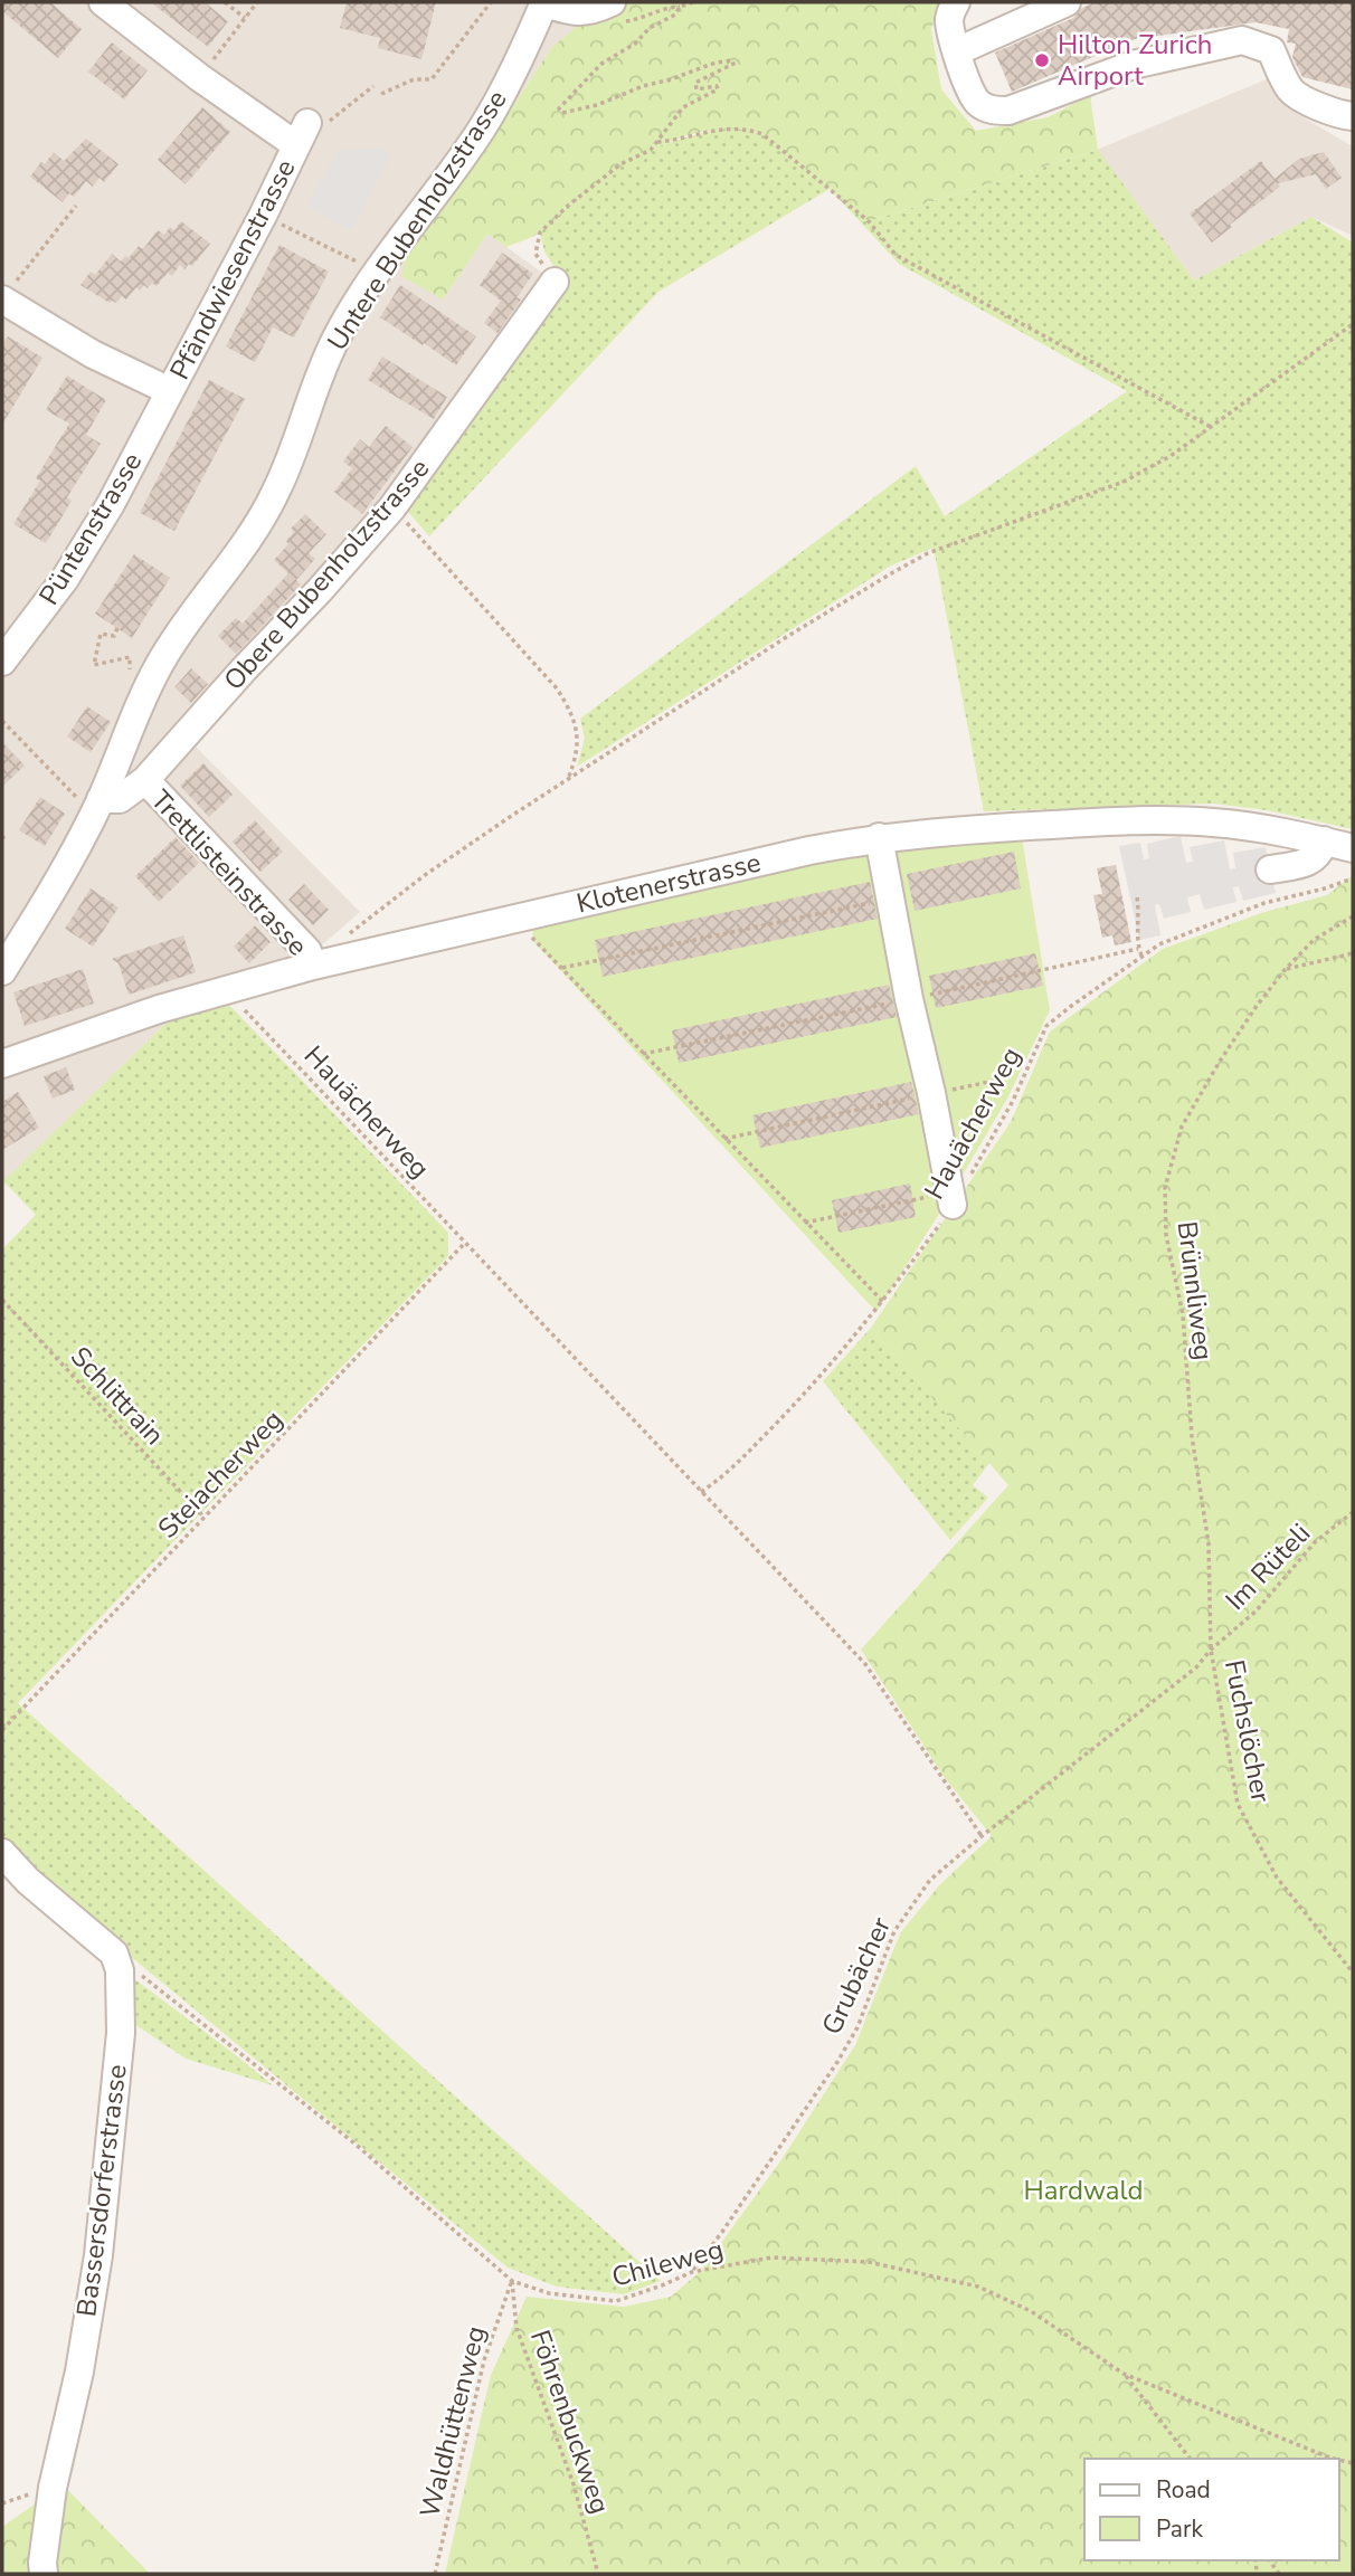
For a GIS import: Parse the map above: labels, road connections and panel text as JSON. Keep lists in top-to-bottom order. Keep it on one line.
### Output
{"streets":{"street":["Untere Bubenholzstrasse","Pfändwiesenstrasse","Püntenstrasse","Obere Bubenholzstrasse","Trettlisteinstrasse","Klotenerstrasse","Bassersdorferstrasse"],"path":["Hauächerweg","Brünnliweg","Schlittrain","Steiacherweg","Im Rüteli","Fuchslöcher","Grubächer","Chileweg","Waldhüttenweg","Föhrenbuckweg"]},"crossings":[["Untere Bubenholzstrasse","Obere Bubenholzstrasse"],["Pfändwiesenstrasse","Püntenstrasse"],["Obere Bubenholzstrasse","Trettlisteinstrasse"],["Trettlisteinstrasse","Klotenerstrasse"],["Hauächerweg","Steiacherweg"],["Hauächerweg","Grubächer"],["Brünnliweg","Im Rüteli"],["Brünnliweg","Fuchslöcher"],["Brünnliweg","Grubächer"],["Schlittrain","Steiacherweg"],["Im Rüteli","Fuchslöcher"],["Im Rüteli","Grubächer"],["Fuchslöcher","Grubächer"],["Grubächer","Chileweg"],["Bassersdorferstrasse","Chileweg"],["Chileweg","Waldhüttenweg"],["Chileweg","Föhrenbuckweg"],["Waldhüttenweg","Föhrenbuckweg"]],"parks":["Hardwald"],"places":["Hilton Zurich Airport"],"legend":["Road","Park"]}
